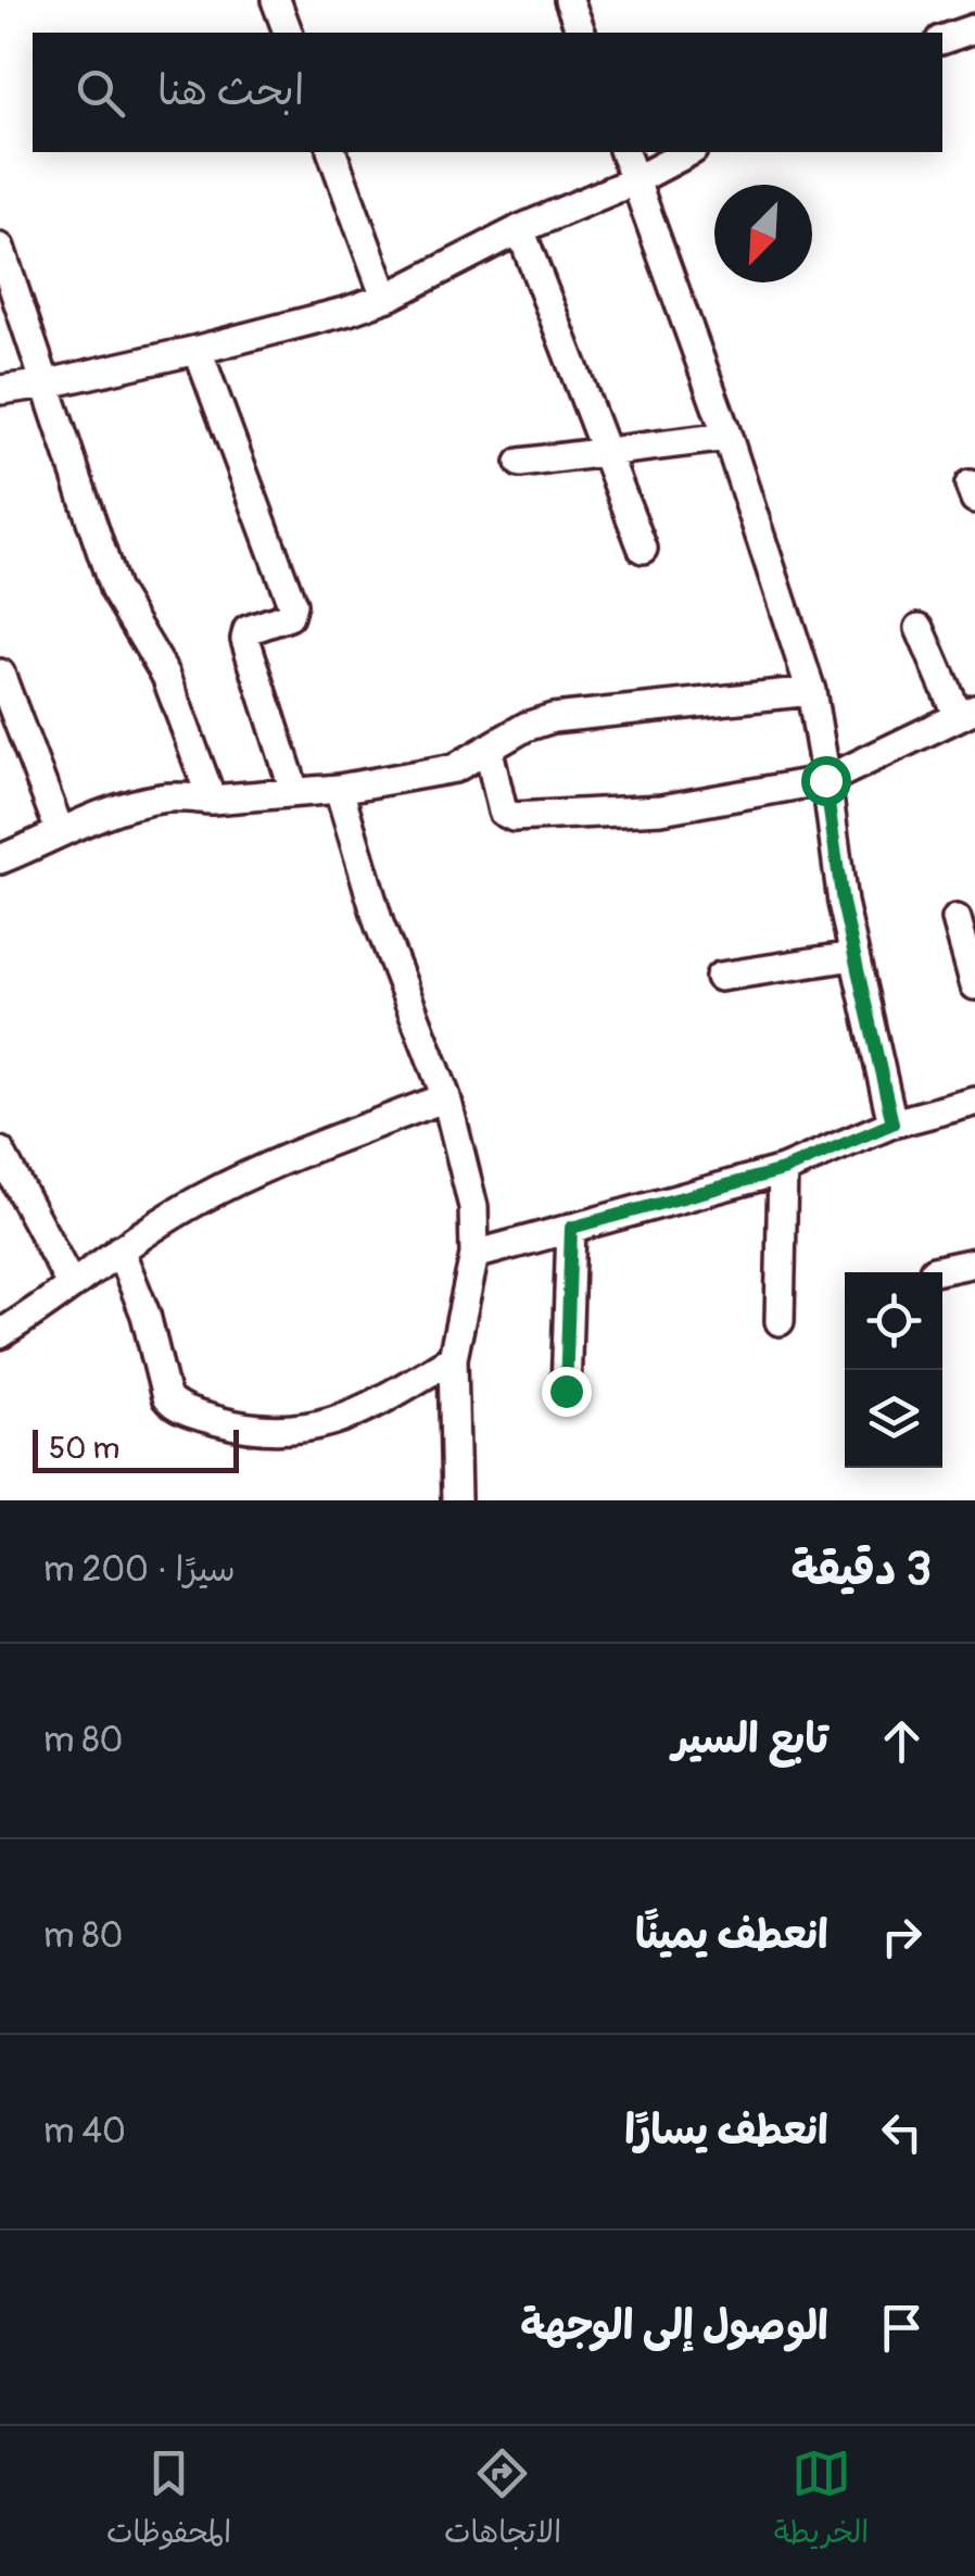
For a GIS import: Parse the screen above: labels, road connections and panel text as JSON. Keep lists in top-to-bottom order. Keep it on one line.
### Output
{"scale_bar":"50 m","north":"bottom left","page":{"search":"ابحث هنا","scale":"50 m","heading":["3 دقيقة","سيرًا · 200 m"],"list":[["تابع السير","80 m"],["انعطف يمينًا","80 m"],["انعطف يسارًا","40 m"],"الوصول إلى الوجهة"],"nav":["الخريطة","الاتجاهات","المحفوظات"]}}
